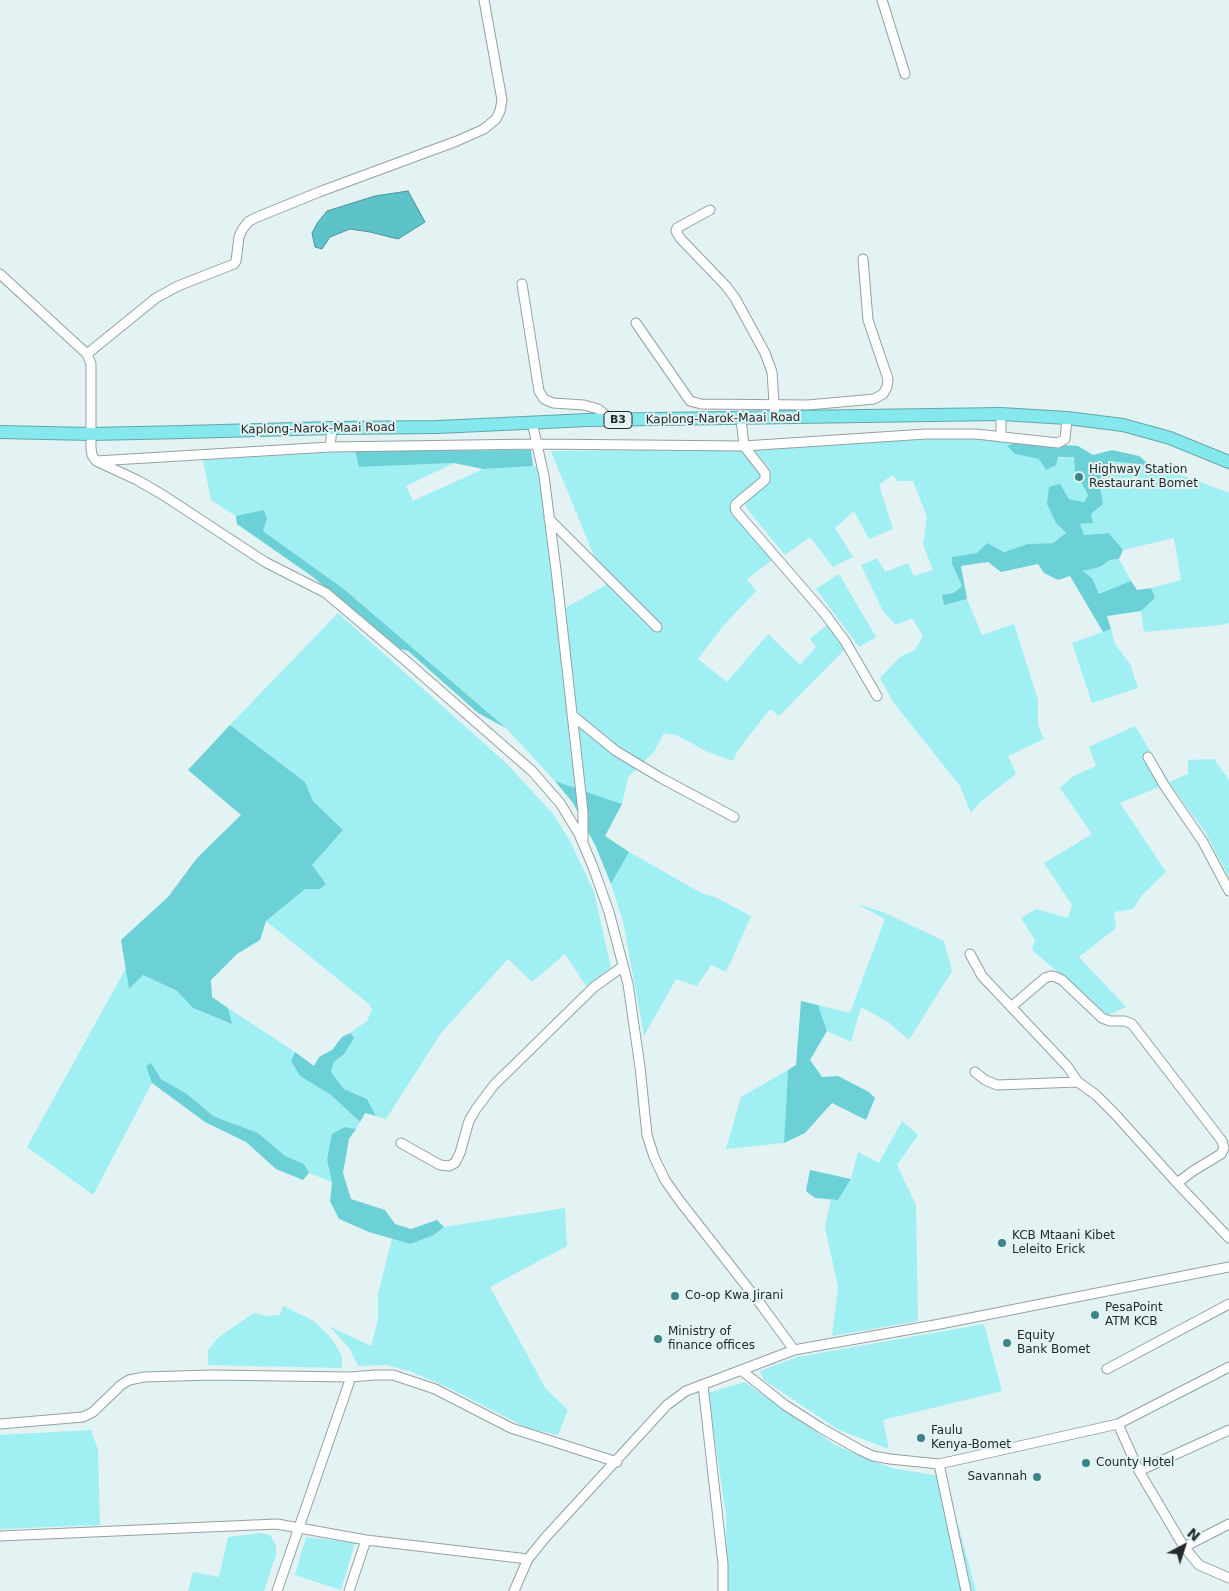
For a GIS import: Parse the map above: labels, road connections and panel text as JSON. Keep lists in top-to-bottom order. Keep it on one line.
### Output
{"streets":{"highway":["Kaplong-Narok-Maai Road","B3"]},"places":["Highway Station Restaurant Bomet","KCB Mtaani Kibet Leleito Erick","Co-op Kwa Jirani","PesaPoint ATM KCB","Ministry of finance offices","Equity Bank Bomet","Faulu Kenya-Bomet","County Hotel","Savannah"],"north":"top right"}
